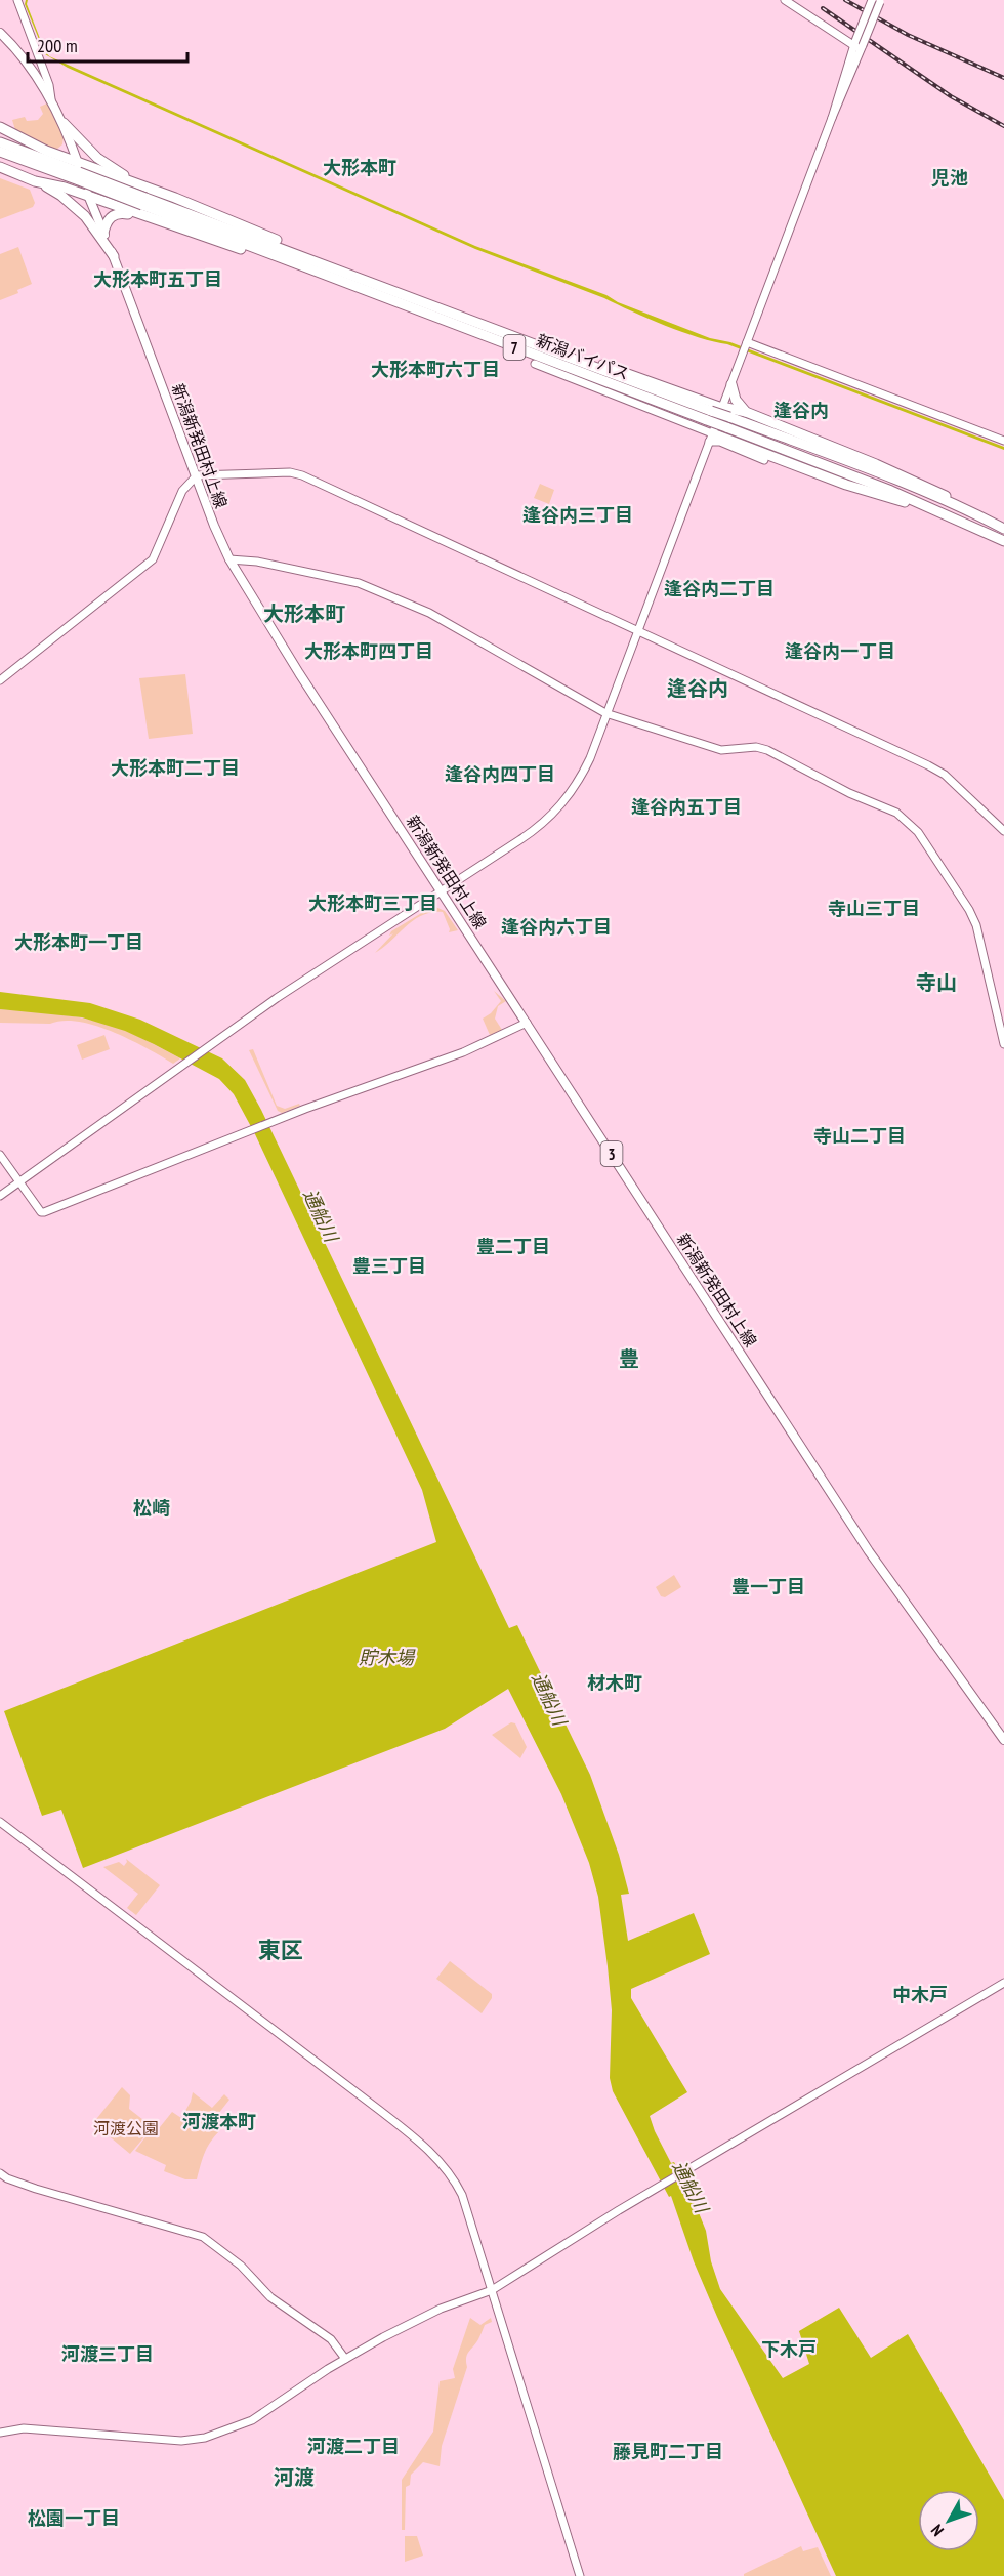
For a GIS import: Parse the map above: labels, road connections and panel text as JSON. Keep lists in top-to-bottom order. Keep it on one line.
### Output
{"streets":{"highway":["7","新潟バイパス"],"main road":["新潟新発田村上線","3"]},"crossings":[["7","新潟バイパス"],["7","新潟新発田村上線"],["新潟バイパス","新潟新発田村上線"]],"districts":["大形本町","児池","大形本町五丁目","大形本町六丁目","逢谷内","逢谷内三丁目","逢谷内二丁目","大形本町","大形本町四丁目","逢谷内一丁目","逢谷内","大形本町二丁目","逢谷内四丁目","逢谷内五丁目","大形本町三丁目","寺山三丁目","逢谷内六丁目","大形本町一丁目","寺山","寺山二丁目","豊二丁目","豊三丁目","豊","松崎","豊一丁目","材木町","東区","中木戸","河渡本町","下木戸","河渡三丁目","河渡二丁目","藤見町二丁目","河渡","松園一丁目"],"water":["通船川","貯木場"],"parks":["河渡公園"],"scale_bar":"200 m","north":"bottom left"}
